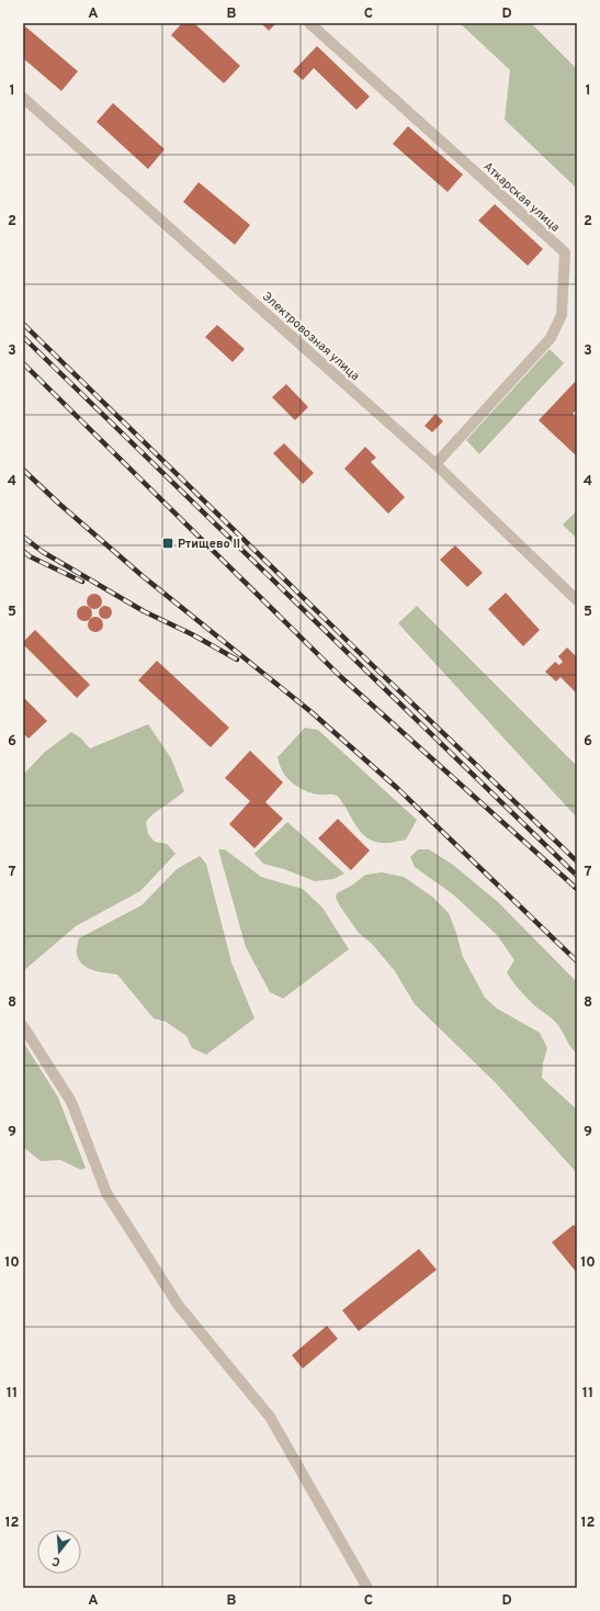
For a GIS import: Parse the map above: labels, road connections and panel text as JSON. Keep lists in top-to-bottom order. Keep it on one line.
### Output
{"streets":{"street":["Аткарская улица","Электровозная улица"]},"crossings":[["Аткарская улица","Электровозная улица"]],"places":{"transit":["Ртищево II"]},"north":"bottom","grid":{"columns":["A","B","C","D"],"rows":["1","2","3","4","5","6","7","8","9","10","11","12"]}}
